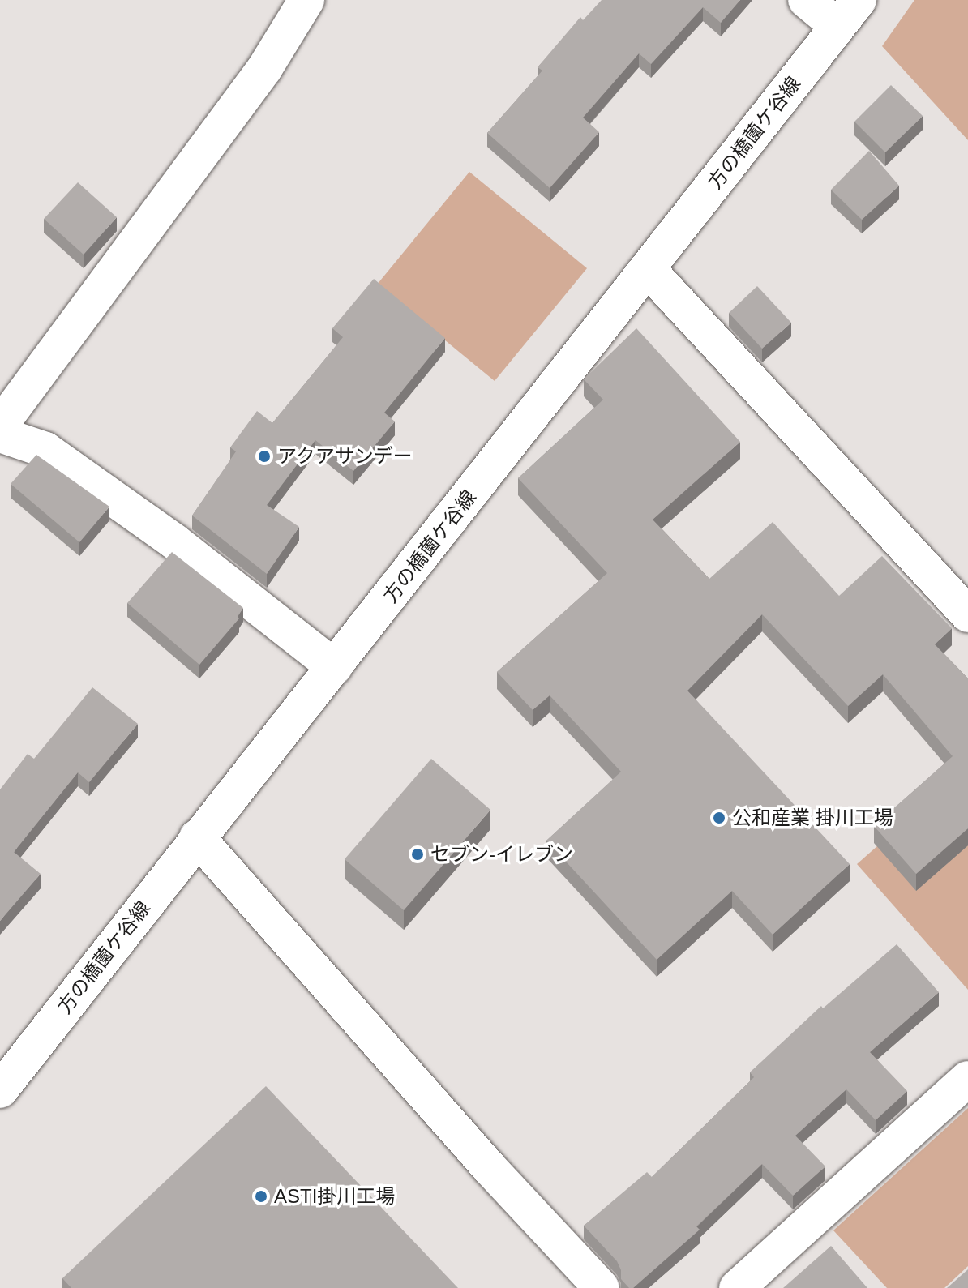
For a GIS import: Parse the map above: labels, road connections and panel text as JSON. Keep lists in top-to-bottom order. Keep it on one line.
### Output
{"streets":{"street":["方の橋薗ケ谷線"]},"places":["アクアサンデー","公和産業 掛川工場","セブン-イレブン","ASTI掛川工場"]}
